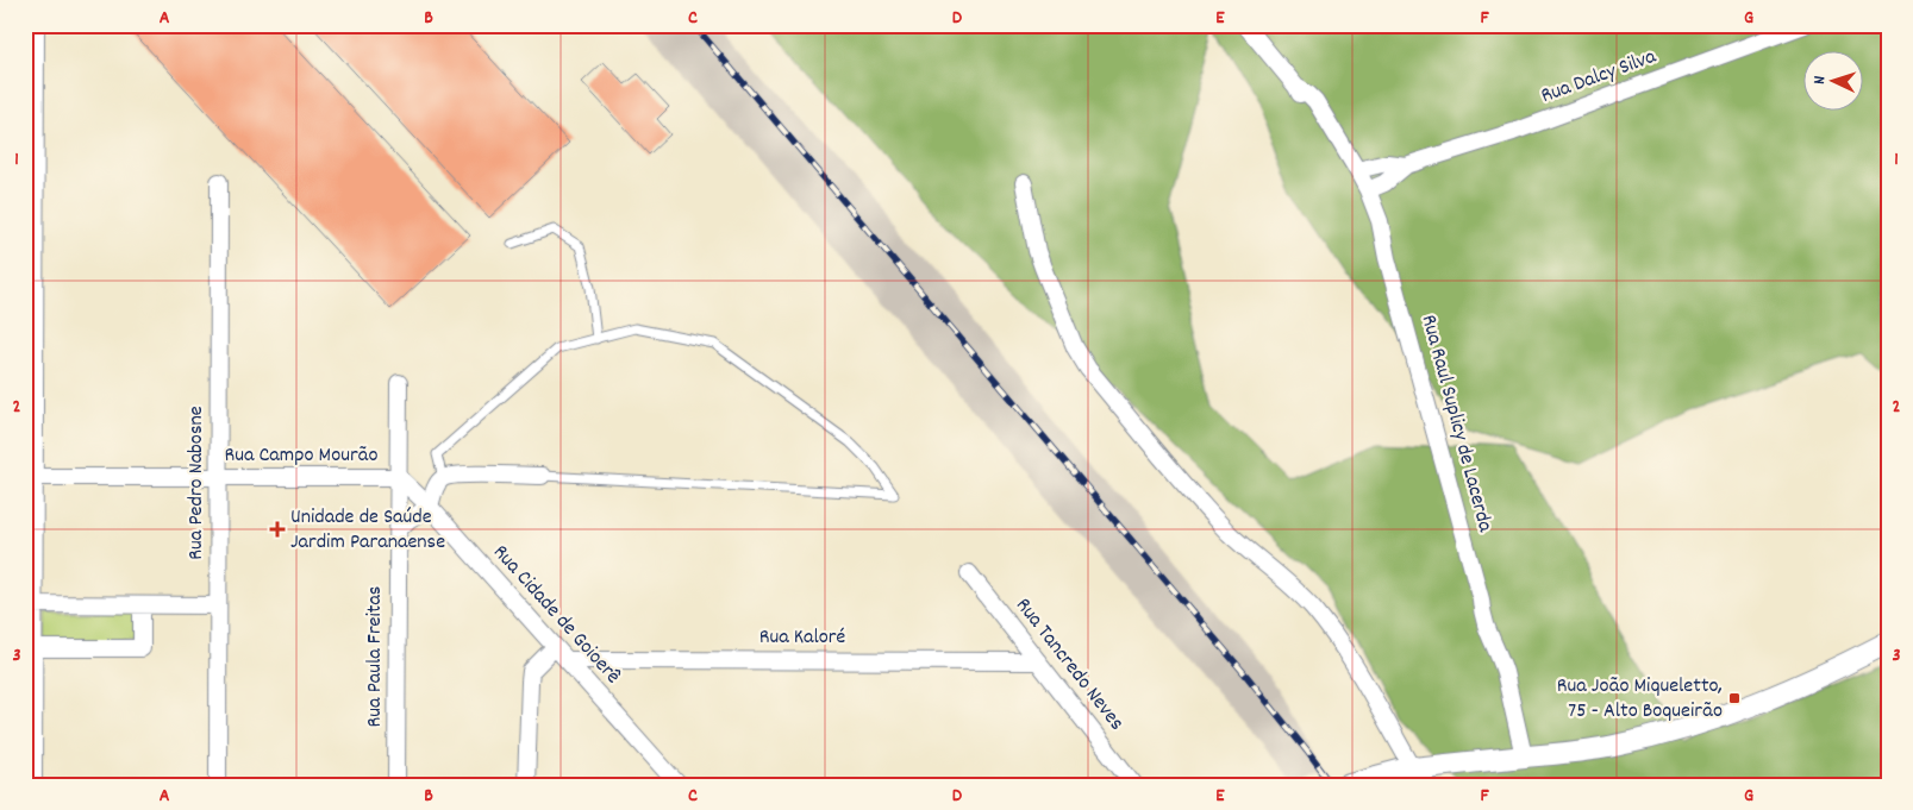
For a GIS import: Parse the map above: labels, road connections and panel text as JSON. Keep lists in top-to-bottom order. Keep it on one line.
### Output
{"streets":{"street":["Rua Dalcy Silva","Rua Raul Suplicy de Lacerda","Rua Campo Mourão","Rua Pedro Nabosne","Rua Cidade de Goioerê","Rua Kaloré","Rua Paula Freitas","Rua Tancredo Neves"]},"crossings":[["Rua Dalcy Silva","Rua Raul Suplicy de Lacerda"],["Rua Campo Mourão","Rua Pedro Nabosne"],["Rua Campo Mourão","Rua Cidade de Goioerê"],["Rua Campo Mourão","Rua Paula Freitas"],["Rua Cidade de Goioerê","Rua Kaloré"],["Rua Cidade de Goioerê","Rua Paula Freitas"],["Rua Kaloré","Rua Tancredo Neves"]],"places":{"health":["Unidade de Saúde Jardim Paranaense"],"transit":["Rua João Miqueletto, 75 - Alto Boqueirão"]},"north":"left","grid":{"columns":["A","B","C","D","E","F","G"],"rows":["1","2","3"]}}
